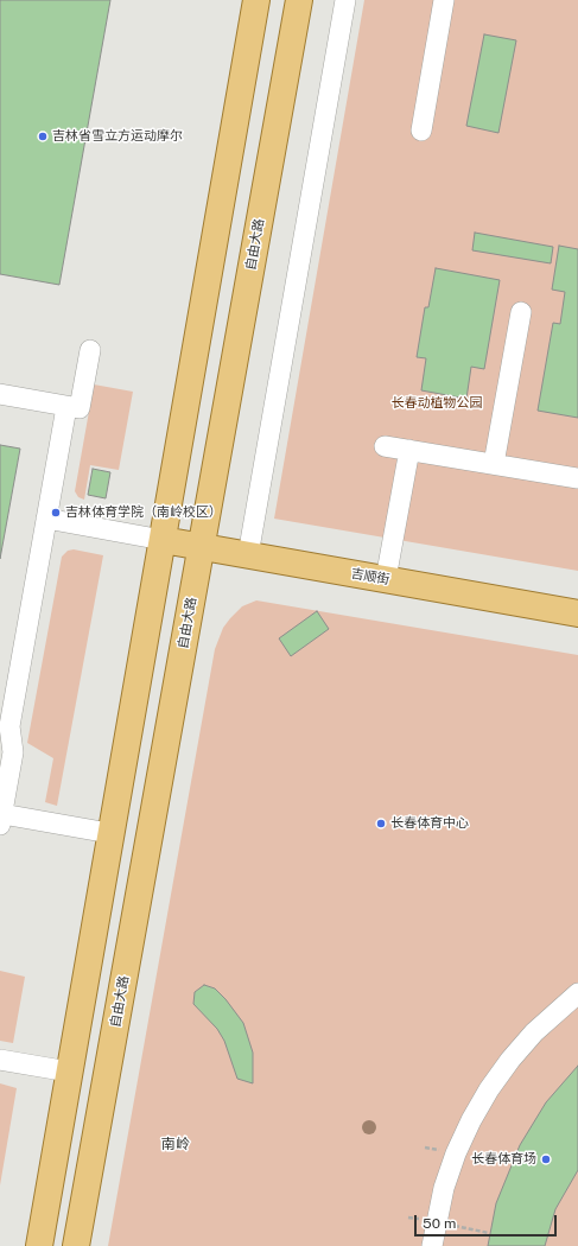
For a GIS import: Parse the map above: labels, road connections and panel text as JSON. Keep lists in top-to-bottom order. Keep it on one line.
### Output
{"streets":{"main road":["自由大路","吉顺街"]},"crossings":[["自由大路","吉顺街"]],"districts":["南岭"],"parks":["长春动植物公园"],"places":["吉林省雪立方运动摩尔","吉林体育学院（南岭校区）","长春体育中心","长春体育场"],"scale_bar":"50 m"}
